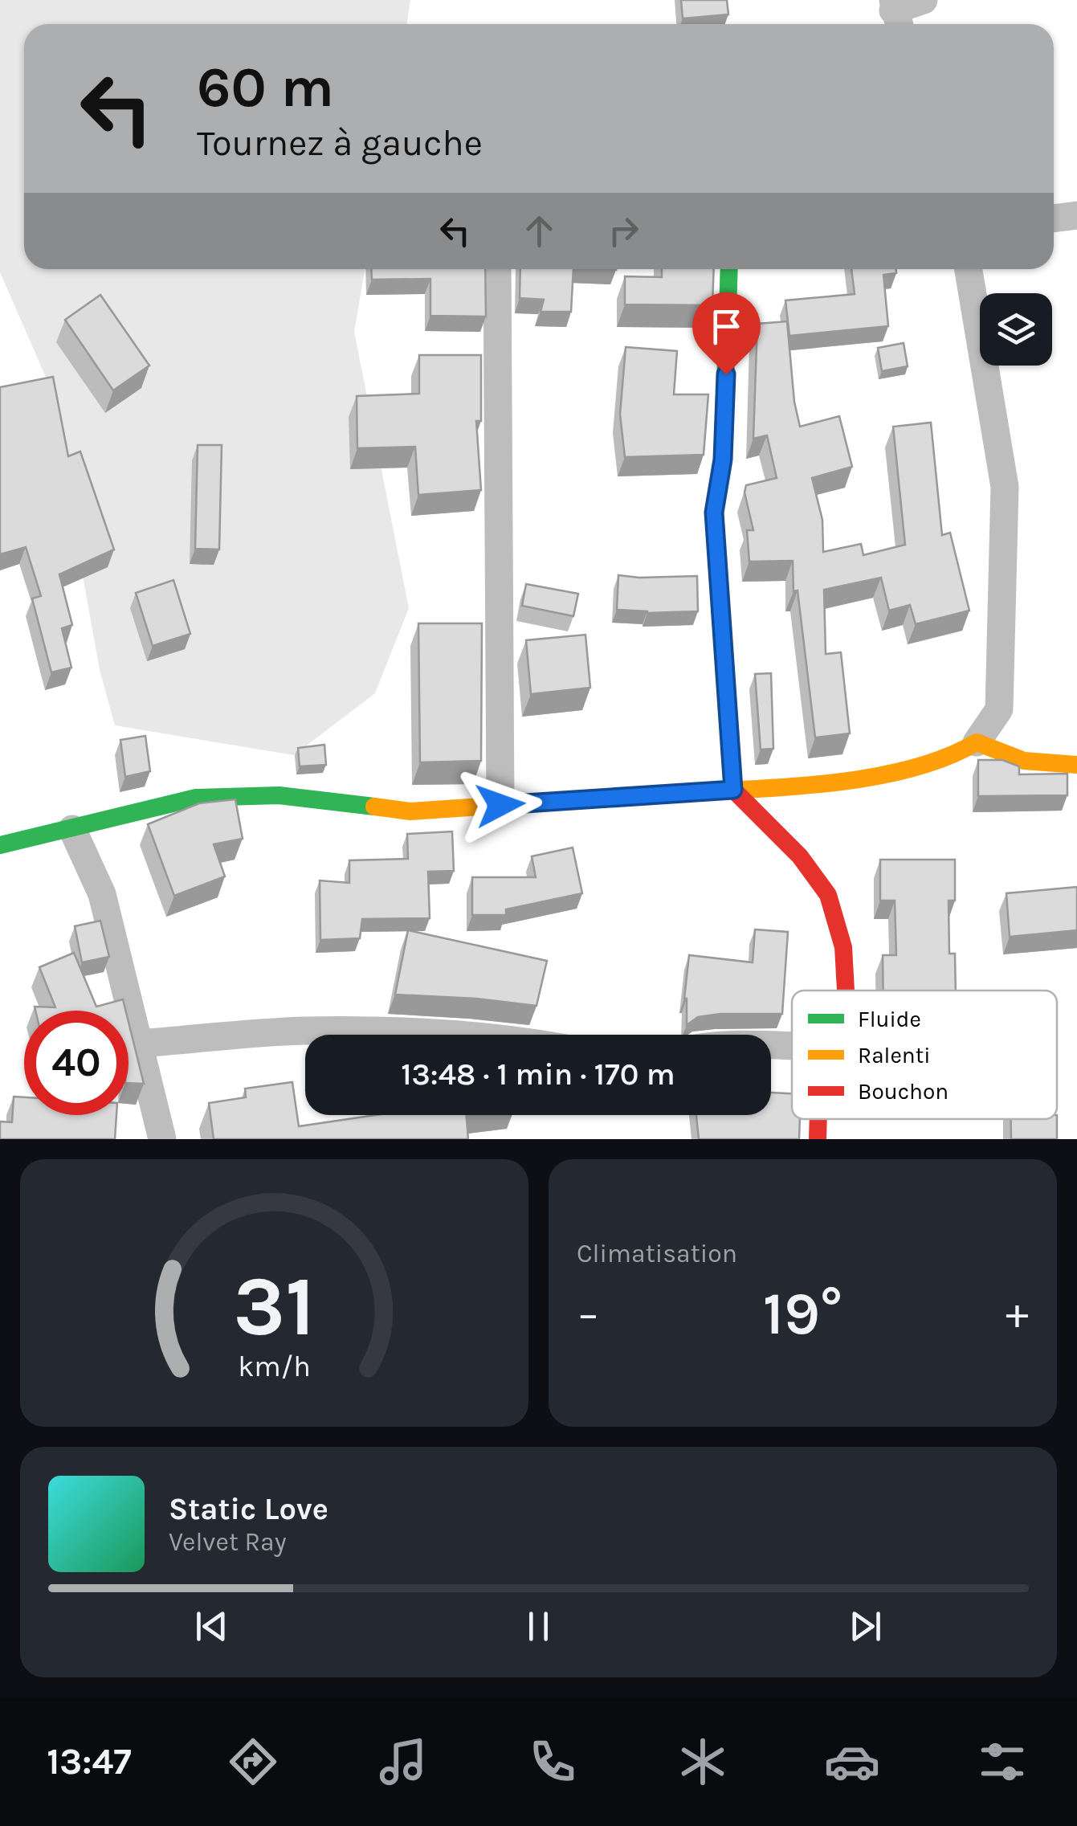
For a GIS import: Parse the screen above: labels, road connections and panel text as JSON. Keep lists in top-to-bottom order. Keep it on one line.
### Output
{"legend":["Fluide","Ralenti","Bouchon"],"page":{"turn":["60 m","Tournez à gauche"],"limit":"40","trip":"13:48 · 1 min · 170 m","tile":"Climatisation","heat":["−","19°","+"],"song":["Static Love","Velvet Ray"],"tabs":"13:47","gauge":["31","km/h"]}}
